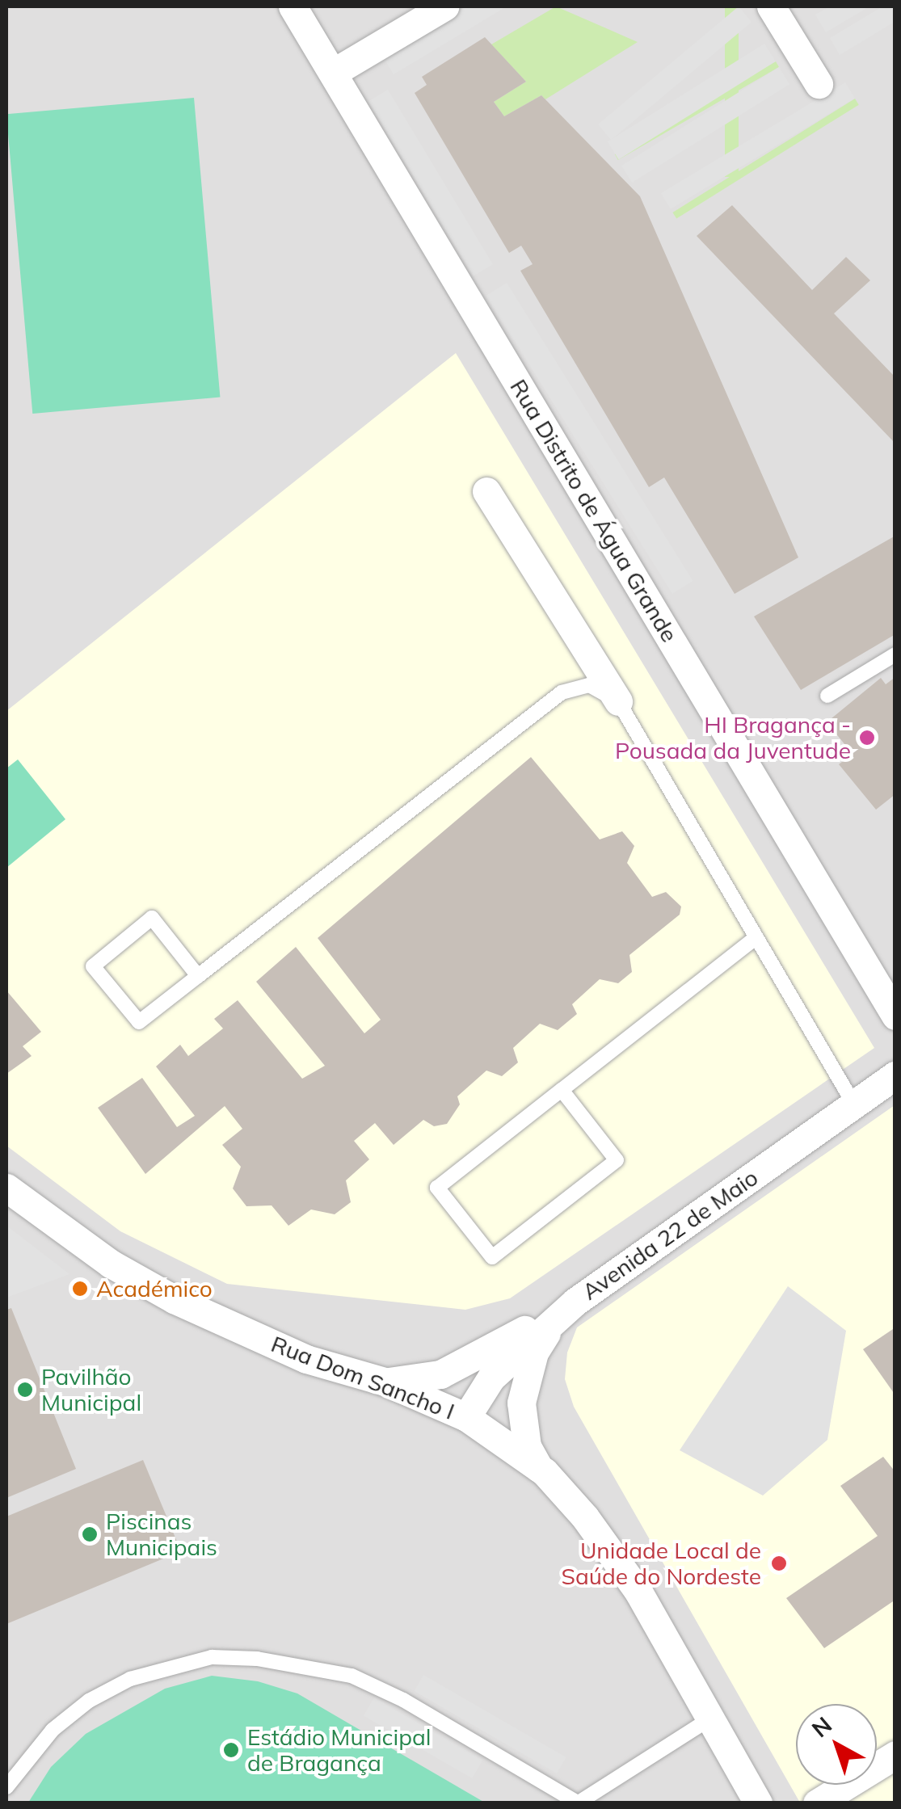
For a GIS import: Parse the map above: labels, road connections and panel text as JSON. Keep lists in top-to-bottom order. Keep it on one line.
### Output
{"streets":{"street":["Rua Distrito de Água Grande","Avenida 22 de Maio","Rua Dom Sancho I"]},"crossings":[["Avenida 22 de Maio","Rua Dom Sancho I"]],"places":["HI Bragança - Pousada da Juventude","Académico","Pavilhão Municipal","Piscinas Municipais","Unidade Local de Saúde do Nordeste","Estádio Municipal de Bragança"],"north":"top left"}
